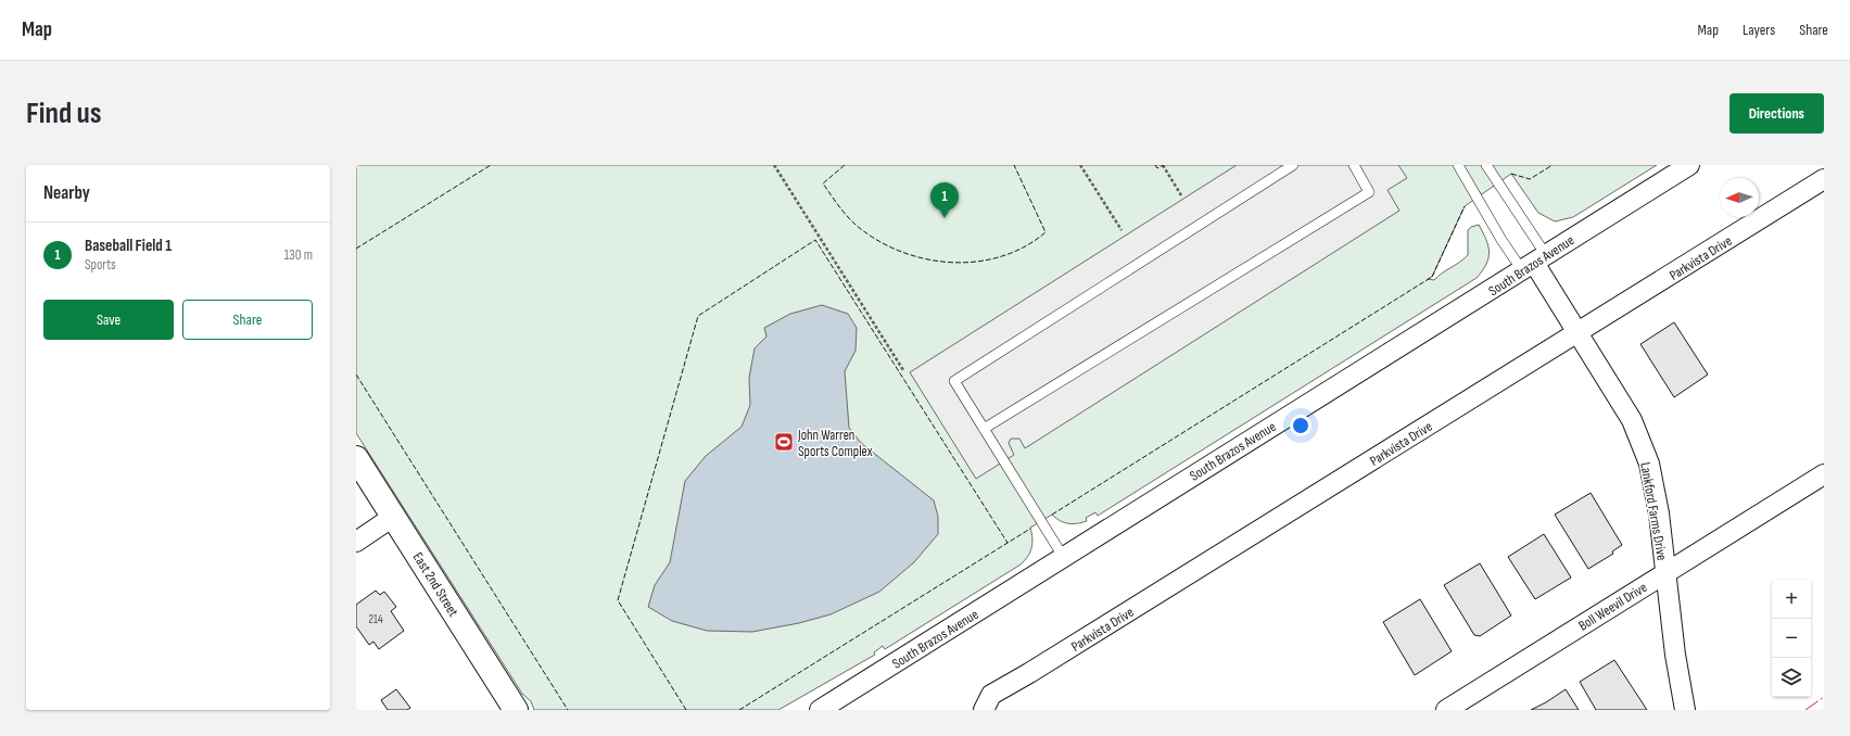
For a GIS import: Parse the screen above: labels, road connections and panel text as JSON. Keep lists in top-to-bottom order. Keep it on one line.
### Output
{"streets":{"main road":["East 2nd Street"],"street":["Parkvista Drive","South Brazos Avenue","Lankford Farms Drive","Boll Weevil Drive"]},"crossings":[["Parkvista Drive","Lankford Farms Drive"],["South Brazos Avenue","Lankford Farms Drive"],["Lankford Farms Drive","Boll Weevil Drive"]],"places":{"sports":["John Warren Sports Complex"]},"house_numbers":["214"],"north":"left","page":{"header":"Map","nav":["Map","Layers","Share"],"buttons":["Directions",["Save","Share"]],"title":"Find us","heading":"Nearby","pins":"1","list":[{"mark":"1","name":"Baseball Field 1","note":"Sports","value":"130 m"}],"map_buttons":["+","−"]}}
